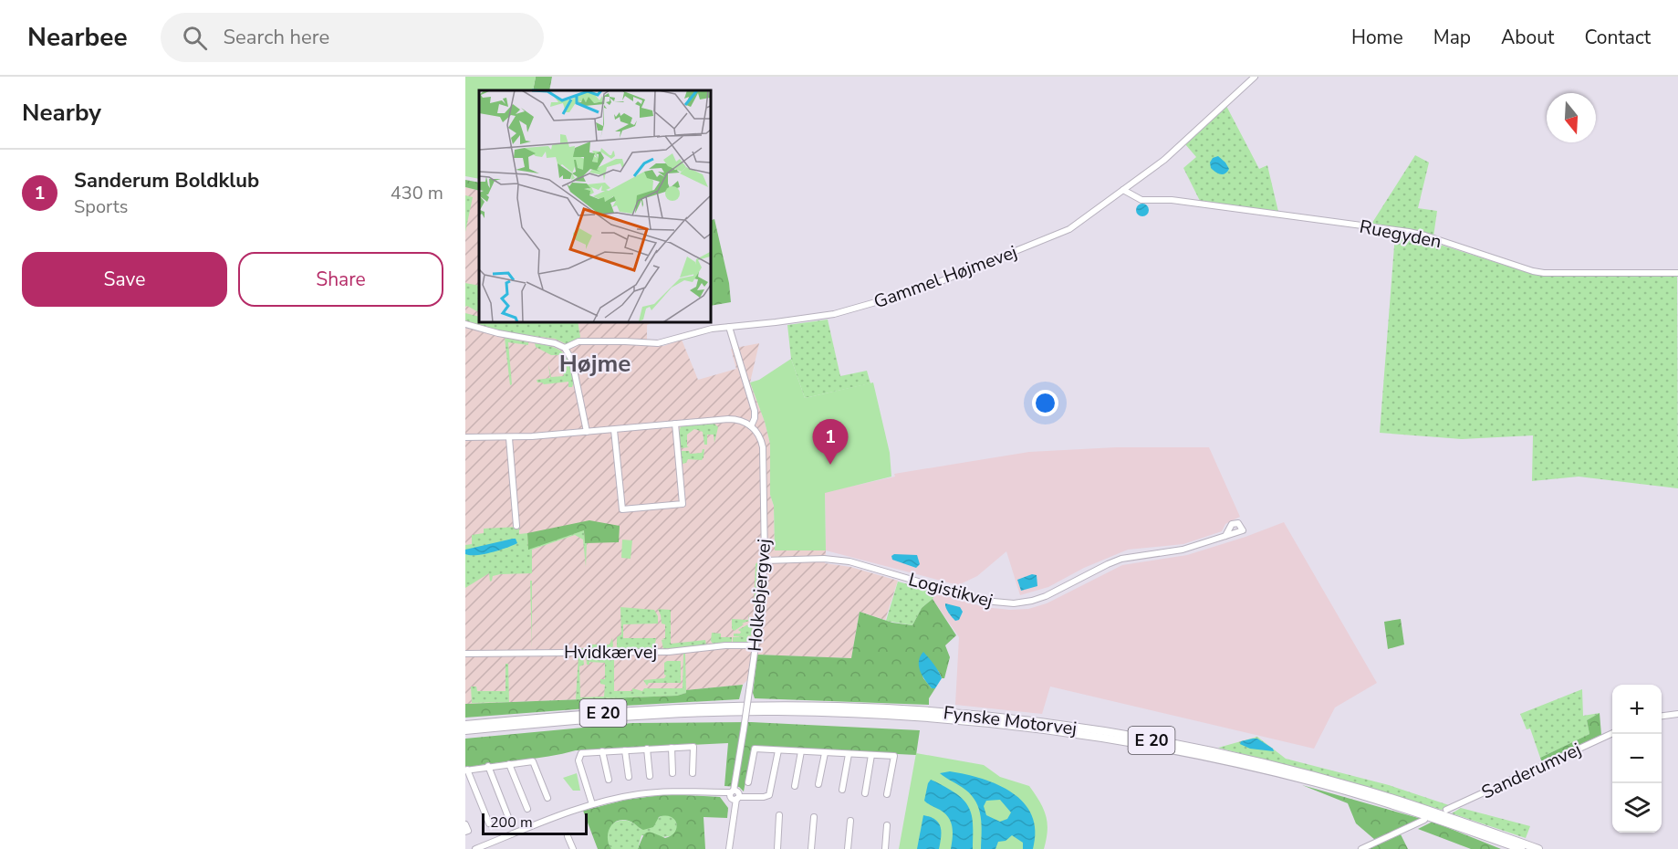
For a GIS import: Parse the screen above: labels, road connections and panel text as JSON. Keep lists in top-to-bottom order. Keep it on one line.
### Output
{"streets":{"highway":["E 20","Fynske Motorvej"],"street":["Ruegyden","Gammel Højmevej","Logistikvej","Holkebjergvej","Hvidkærvej","Sanderumvej"]},"crossings":[["Ruegyden","Gammel Højmevej"],["Gammel Højmevej","Holkebjergvej"],["Logistikvej","Holkebjergvej"],["Holkebjergvej","Hvidkærvej"]],"districts":["Højme"],"scale_bar":"200 m","north":"bottom","page":{"header":"Nearbee","search":"Search here","nav":["Home","Map","About","Contact"],"heading":"Nearby","list":[{"mark":"1","name":"Sanderum Boldklub","note":"Sports","value":"430 m"}],"buttons":["Save","Share"],"pins":"1","map_buttons":["+","−"],"scale":"200 m"}}
